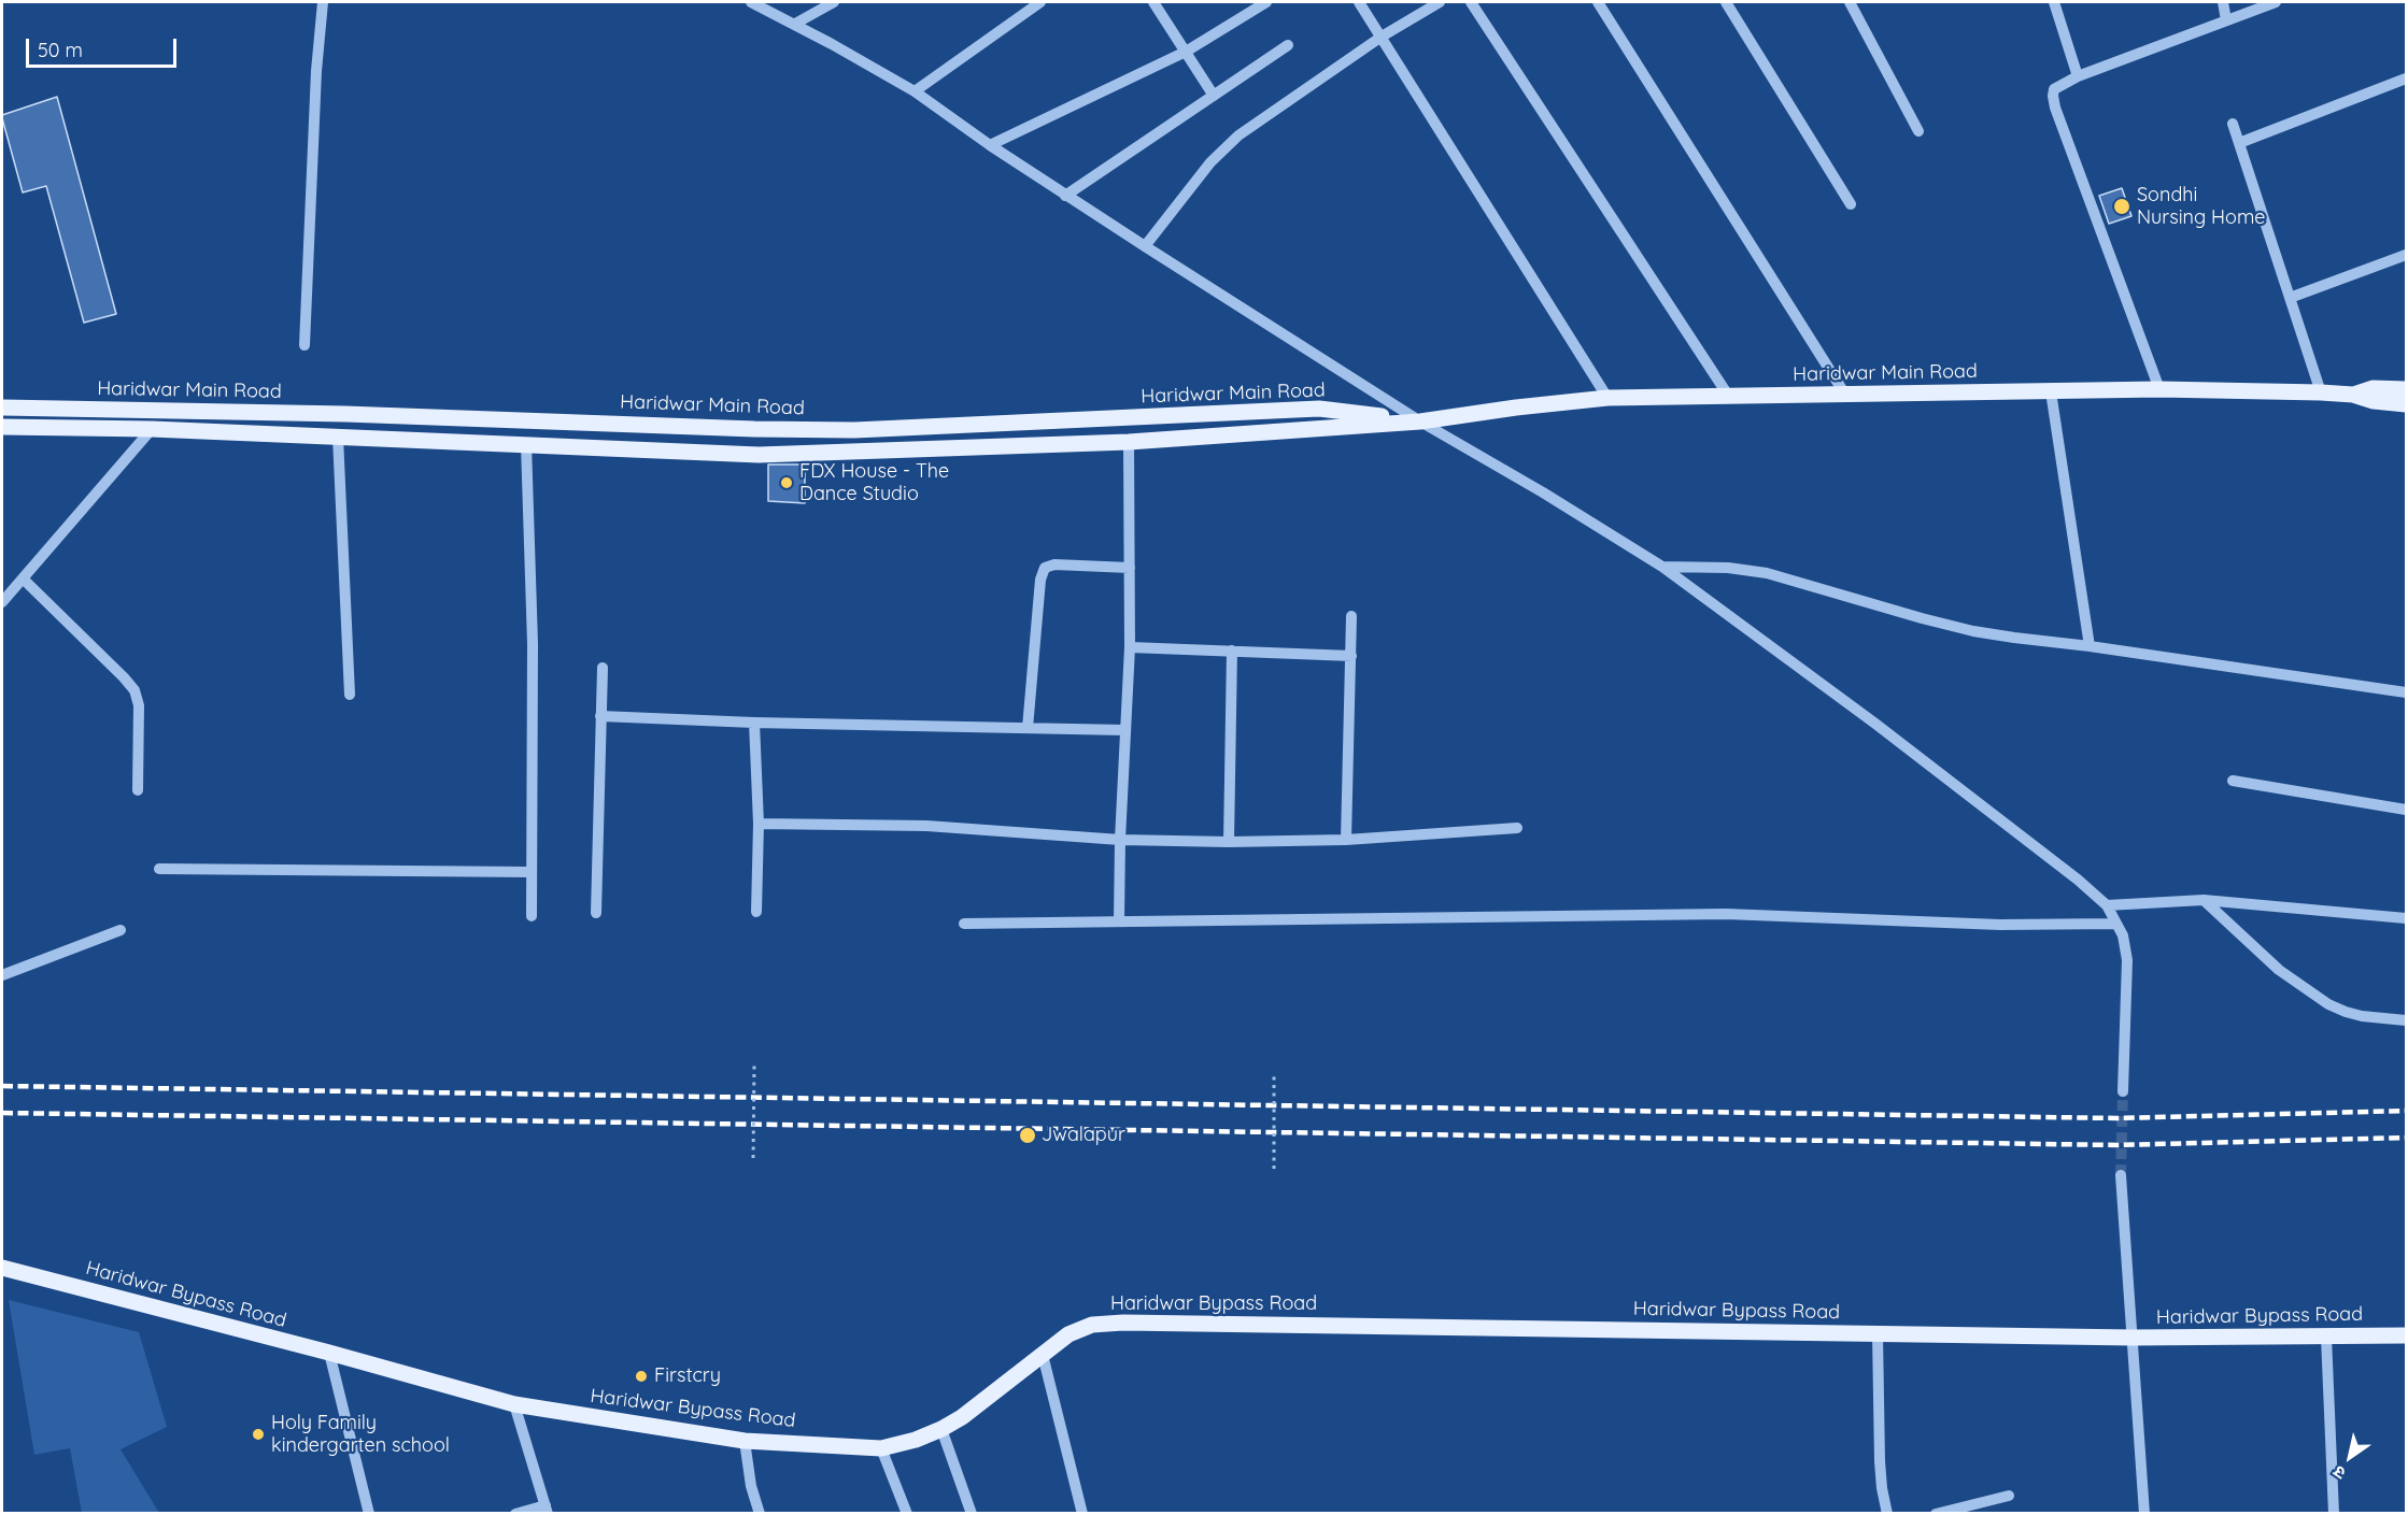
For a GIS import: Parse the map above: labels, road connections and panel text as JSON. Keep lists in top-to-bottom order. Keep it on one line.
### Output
{"streets":{"main road":["Haridwar Main Road","Haridwar Bypass Road"]},"places":["Sondhi Nursing Home","FDX House - The Dance Studio","Jwalapur","Firstcry","Holy Family kindergarten school"],"scale_bar":"50 m","north":"bottom left"}
